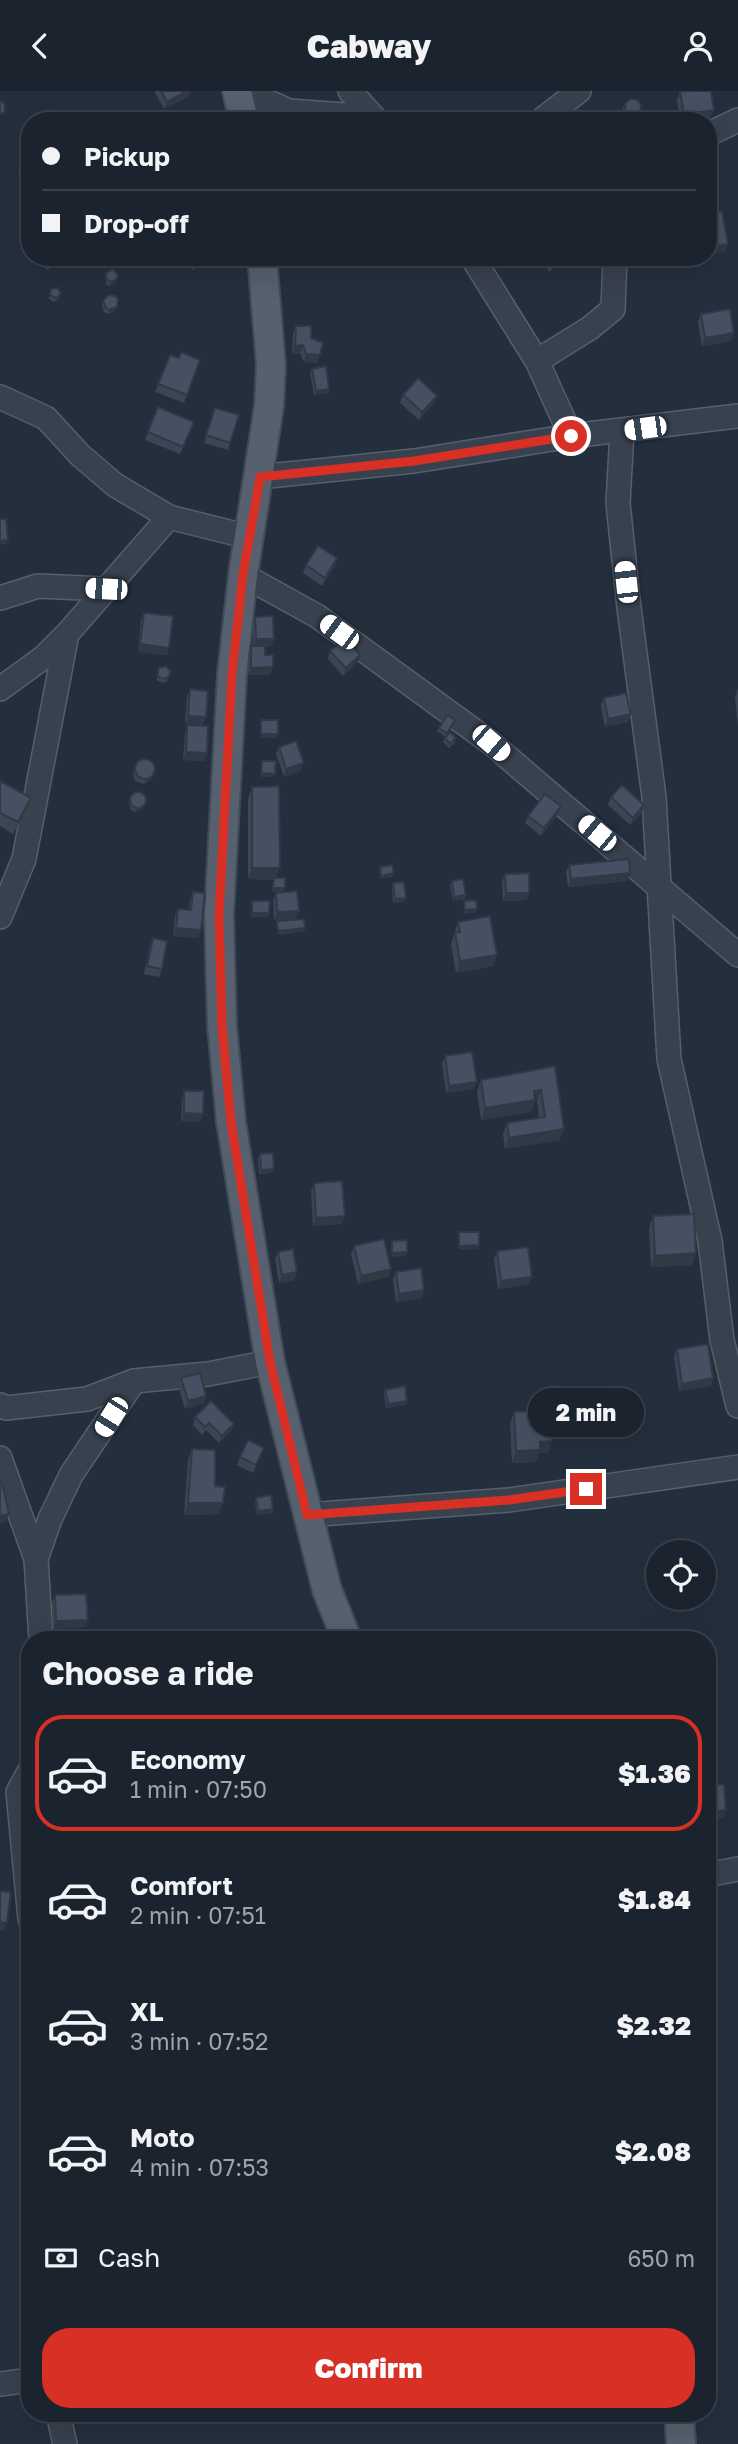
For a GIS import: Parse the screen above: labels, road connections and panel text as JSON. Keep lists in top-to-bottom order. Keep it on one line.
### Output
{"page":{"header":"Cabway","banner":["Pickup","Drop-off"],"bubble":"2 min","heading":"Choose a ride","list":[{"name":"Economy","note":"1 min · 07:50","value":"$1.36"},{"name":"Comfort","note":"2 min · 07:51","value":"$1.84"},{"name":"XL","note":"3 min · 07:52","value":"$2.32"},{"name":"Moto","note":"4 min · 07:53","value":"$2.08"}],"pay":["Cash","650 m"],"buttons":"Confirm"}}
